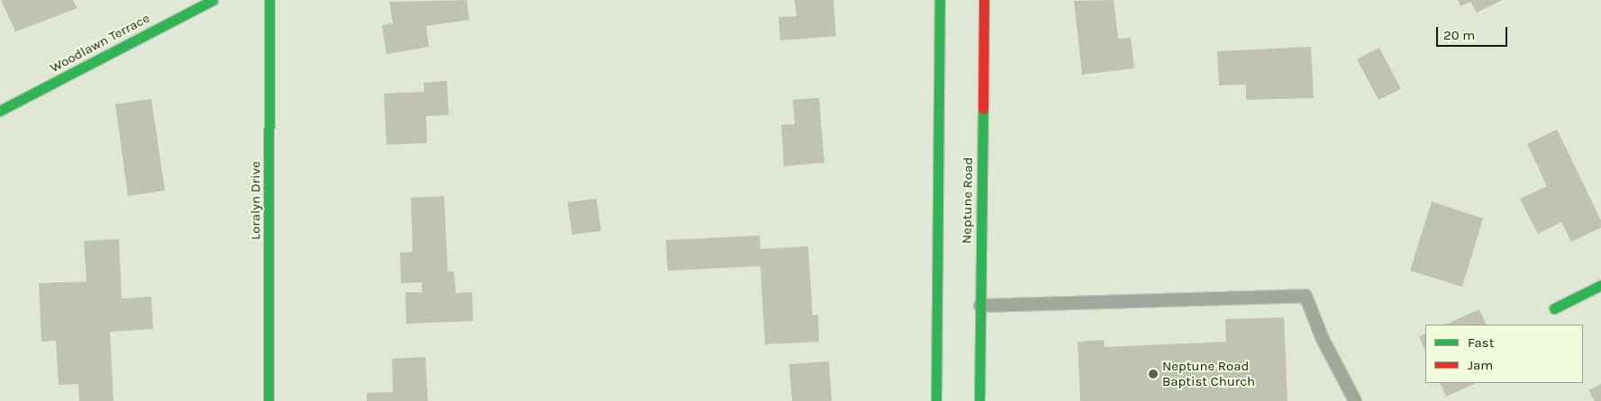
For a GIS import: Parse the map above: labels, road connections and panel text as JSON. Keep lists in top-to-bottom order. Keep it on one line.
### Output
{"streets":{"main road":["Woodlawn Terrace","Loralyn Drive","Neptune Road"]},"places":["Neptune Road Baptist Church"],"legend":["Fast","Jam"],"scale_bar":"20 m"}
